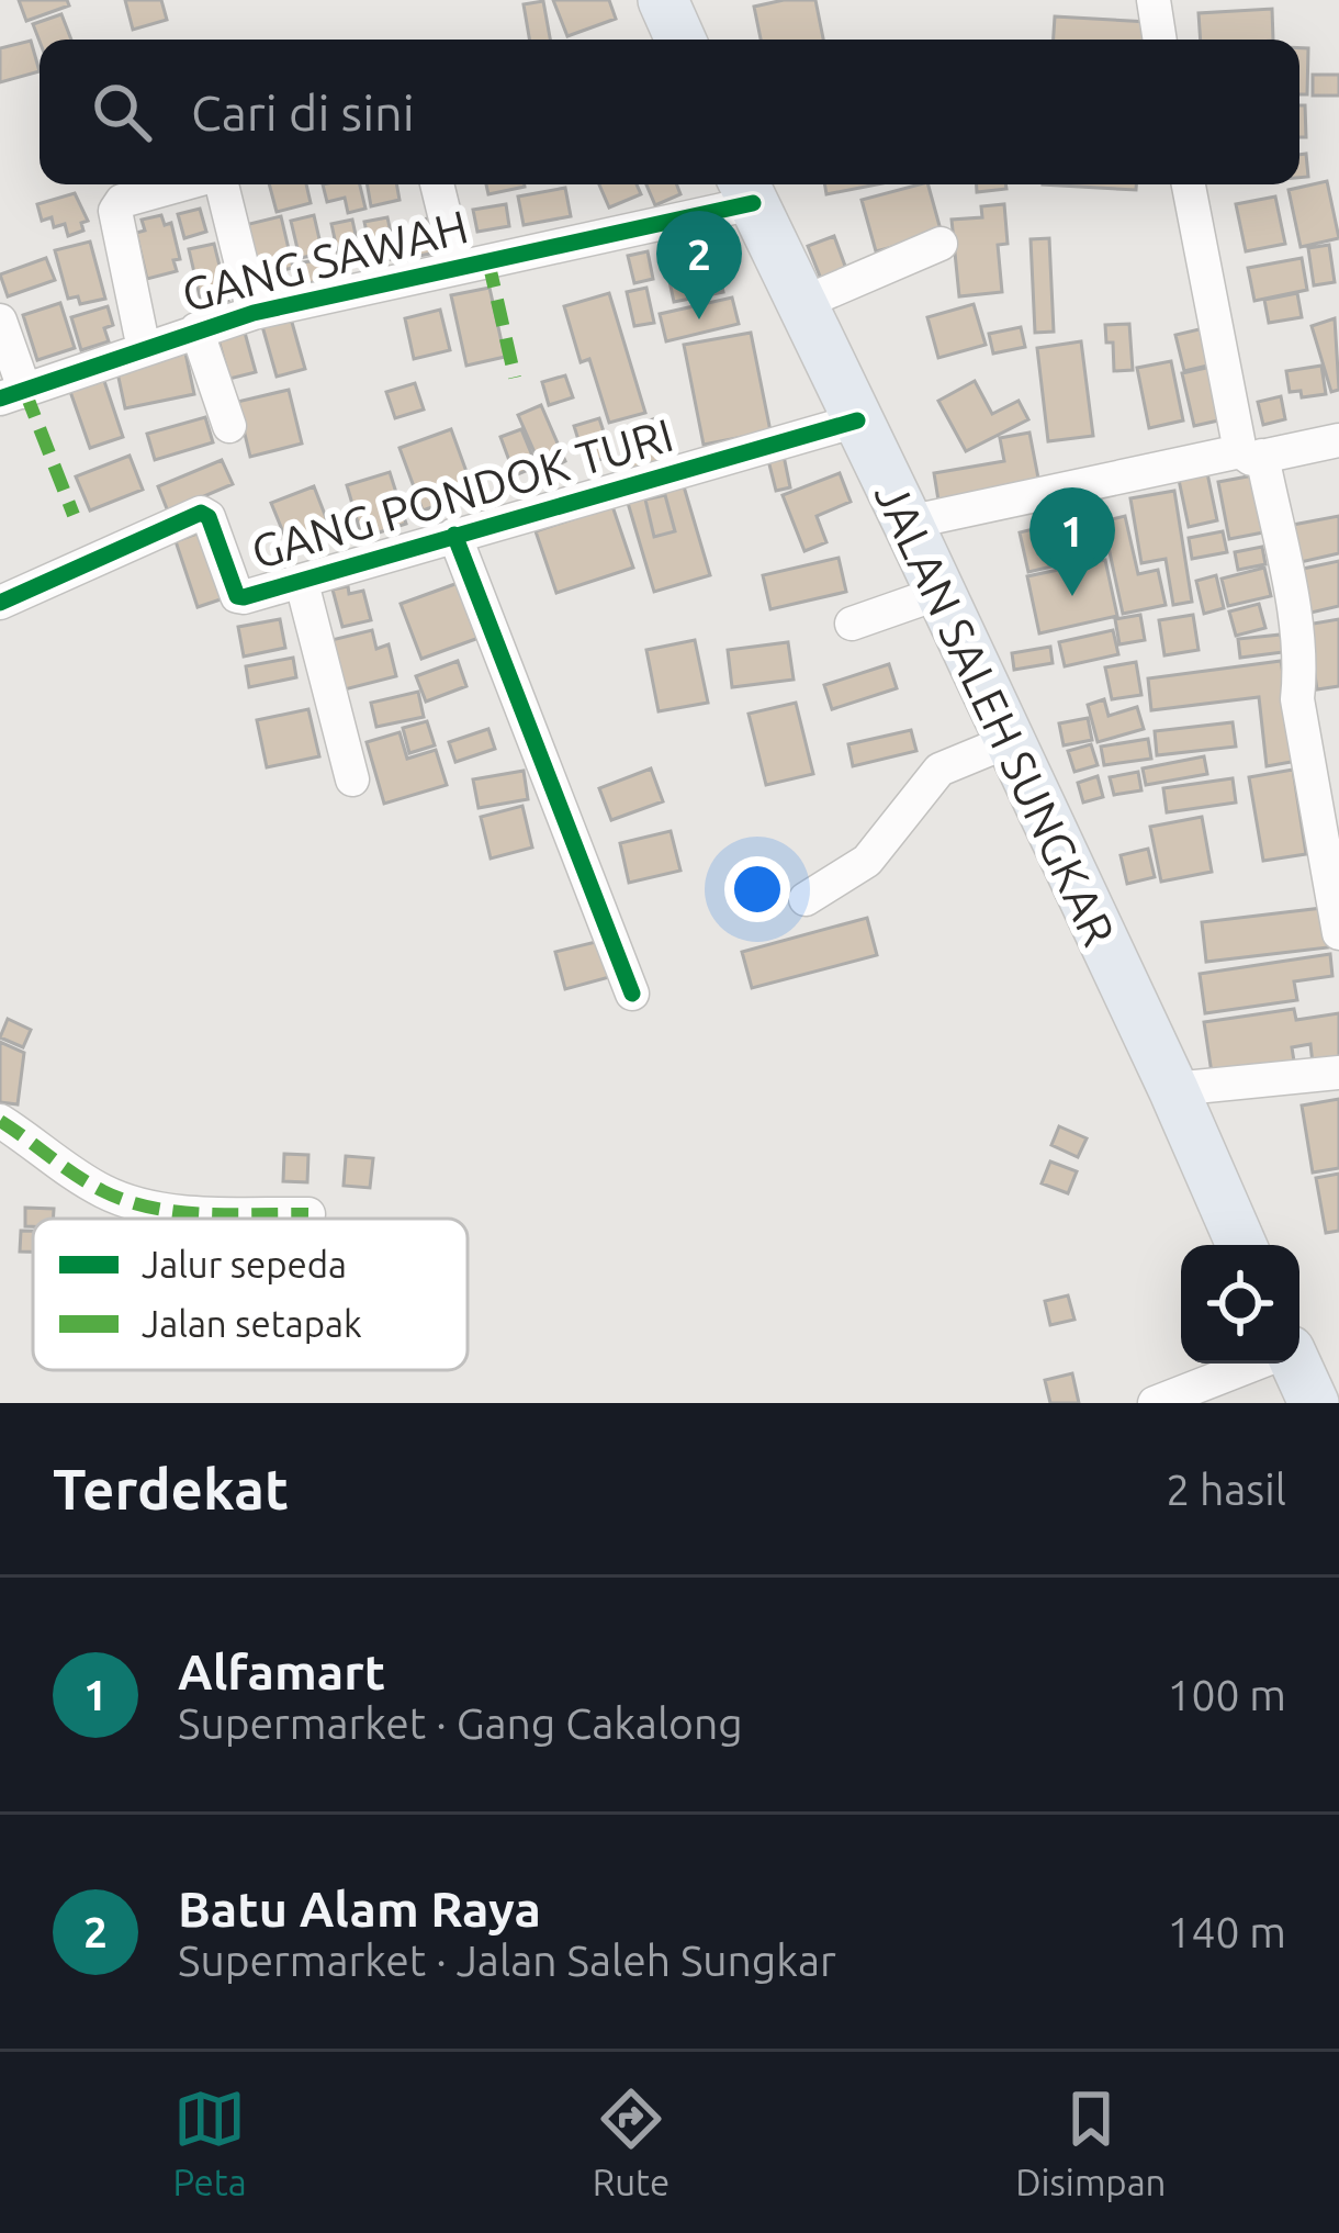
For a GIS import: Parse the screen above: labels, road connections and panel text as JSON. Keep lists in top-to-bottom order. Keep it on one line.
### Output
{"streets":{"highway":["JALAN SALEH SUNGKAR"],"street":["GANG SAWAH","GANG PONDOK TURI"]},"crossings":[["GANG SAWAH","JALAN SALEH SUNGKAR"],["GANG PONDOK TURI","JALAN SALEH SUNGKAR"]],"legend":["Jalur sepeda","Jalan setapak"],"page":{"search":"Cari di sini","pins":["2","1"],"heading":["Terdekat","2 hasil"],"list":[{"mark":"1","name":"Alfamart","note":"Supermarket · Gang Cakalong","value":"100 m"},{"mark":"2","name":"Batu Alam Raya","note":"Supermarket · Jalan Saleh Sungkar","value":"140 m"}],"nav":["Peta","Rute","Disimpan"]}}
